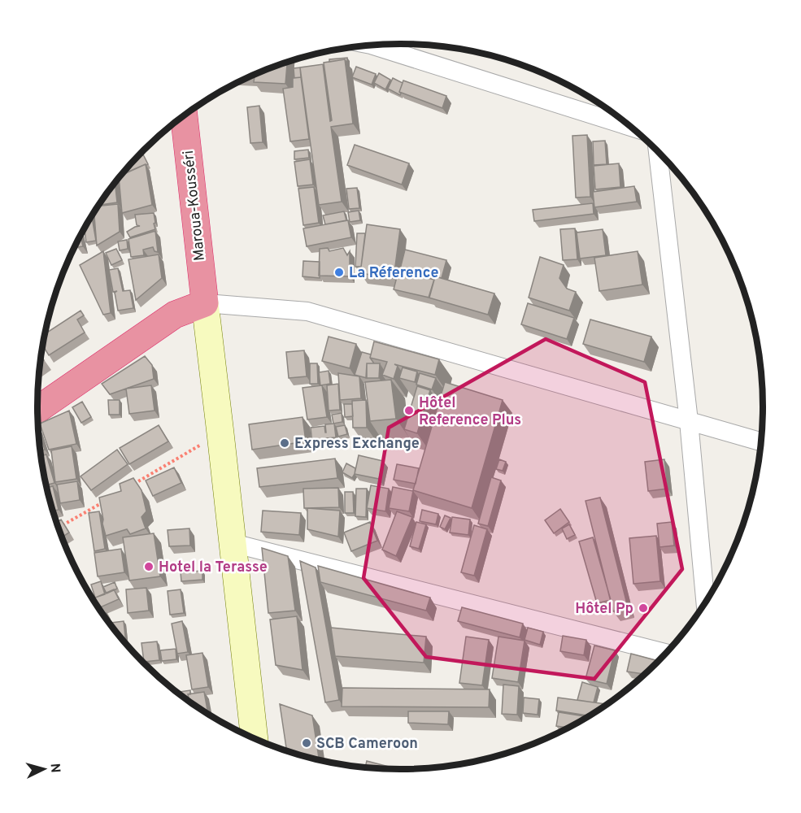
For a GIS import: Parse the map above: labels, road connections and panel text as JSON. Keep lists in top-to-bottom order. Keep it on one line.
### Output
{"streets":{"highway":["Maroua-Kousséri"]},"places":["La Réference","Hôtel Reference Plus","Express Exchange","Hotel la Terasse","Hôtel Pp","SCB Cameroon"],"north":"right"}
